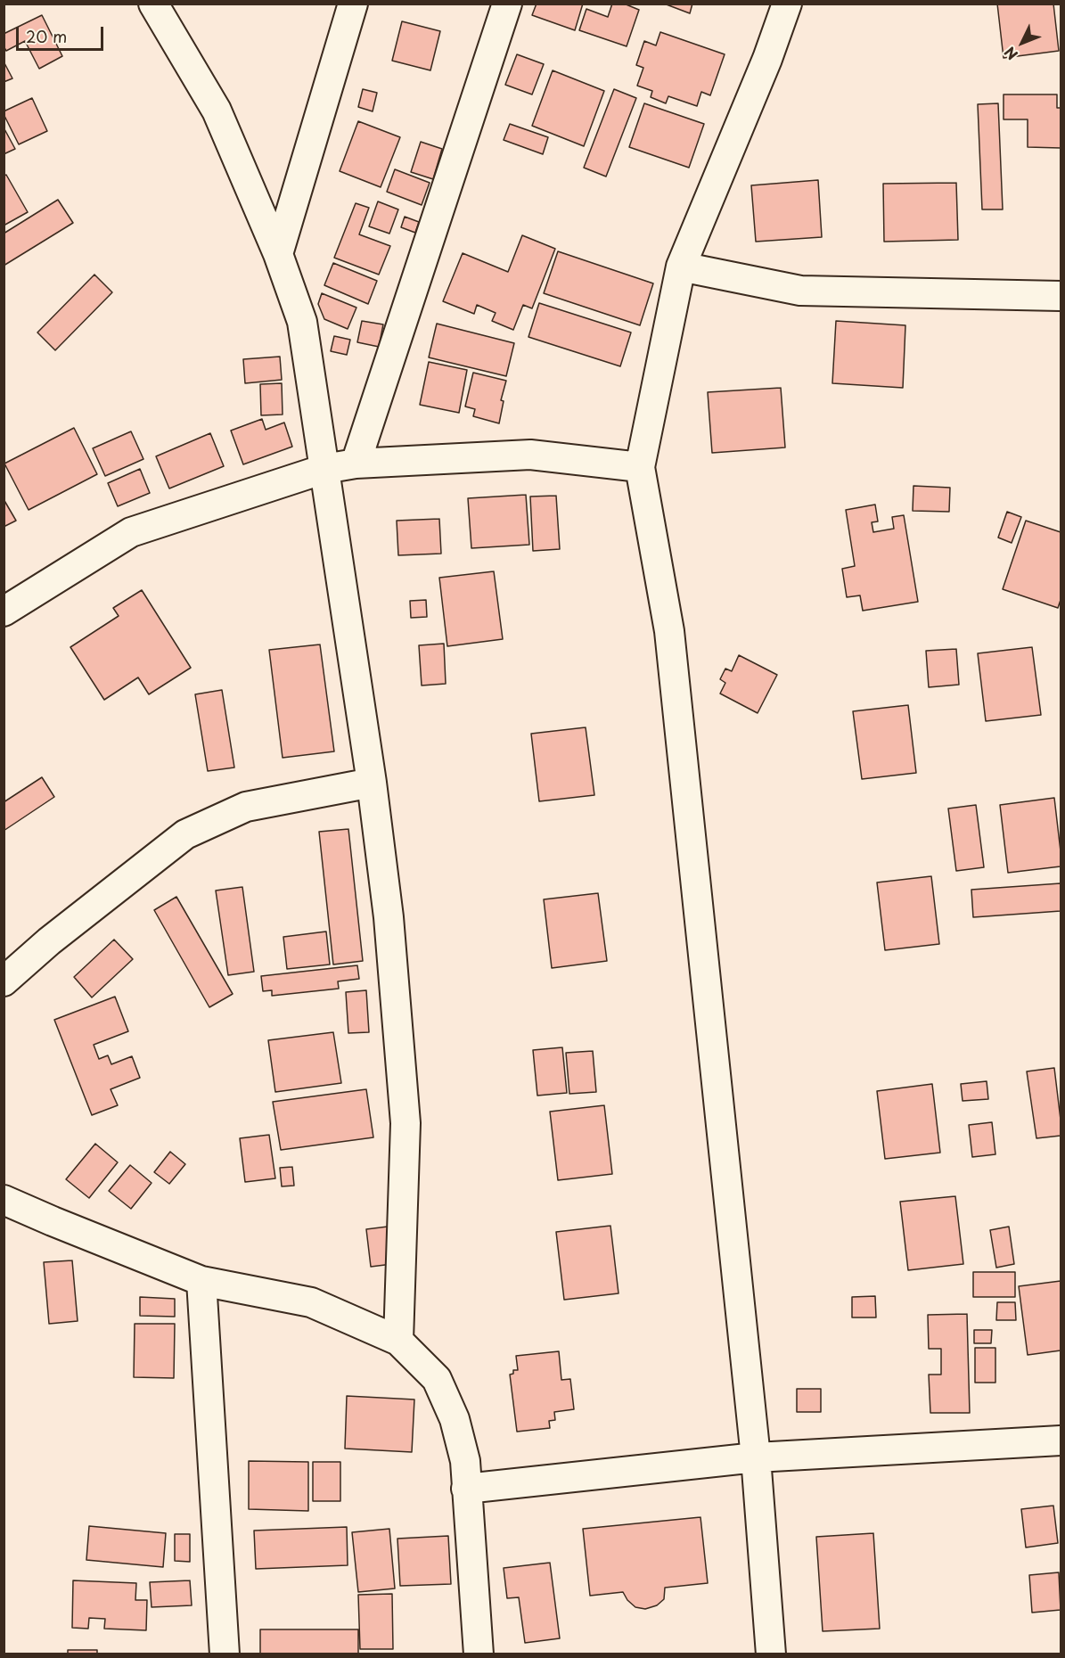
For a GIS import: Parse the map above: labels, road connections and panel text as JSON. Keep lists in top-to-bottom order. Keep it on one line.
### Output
{"scale_bar":"20 m","north":"bottom left"}
